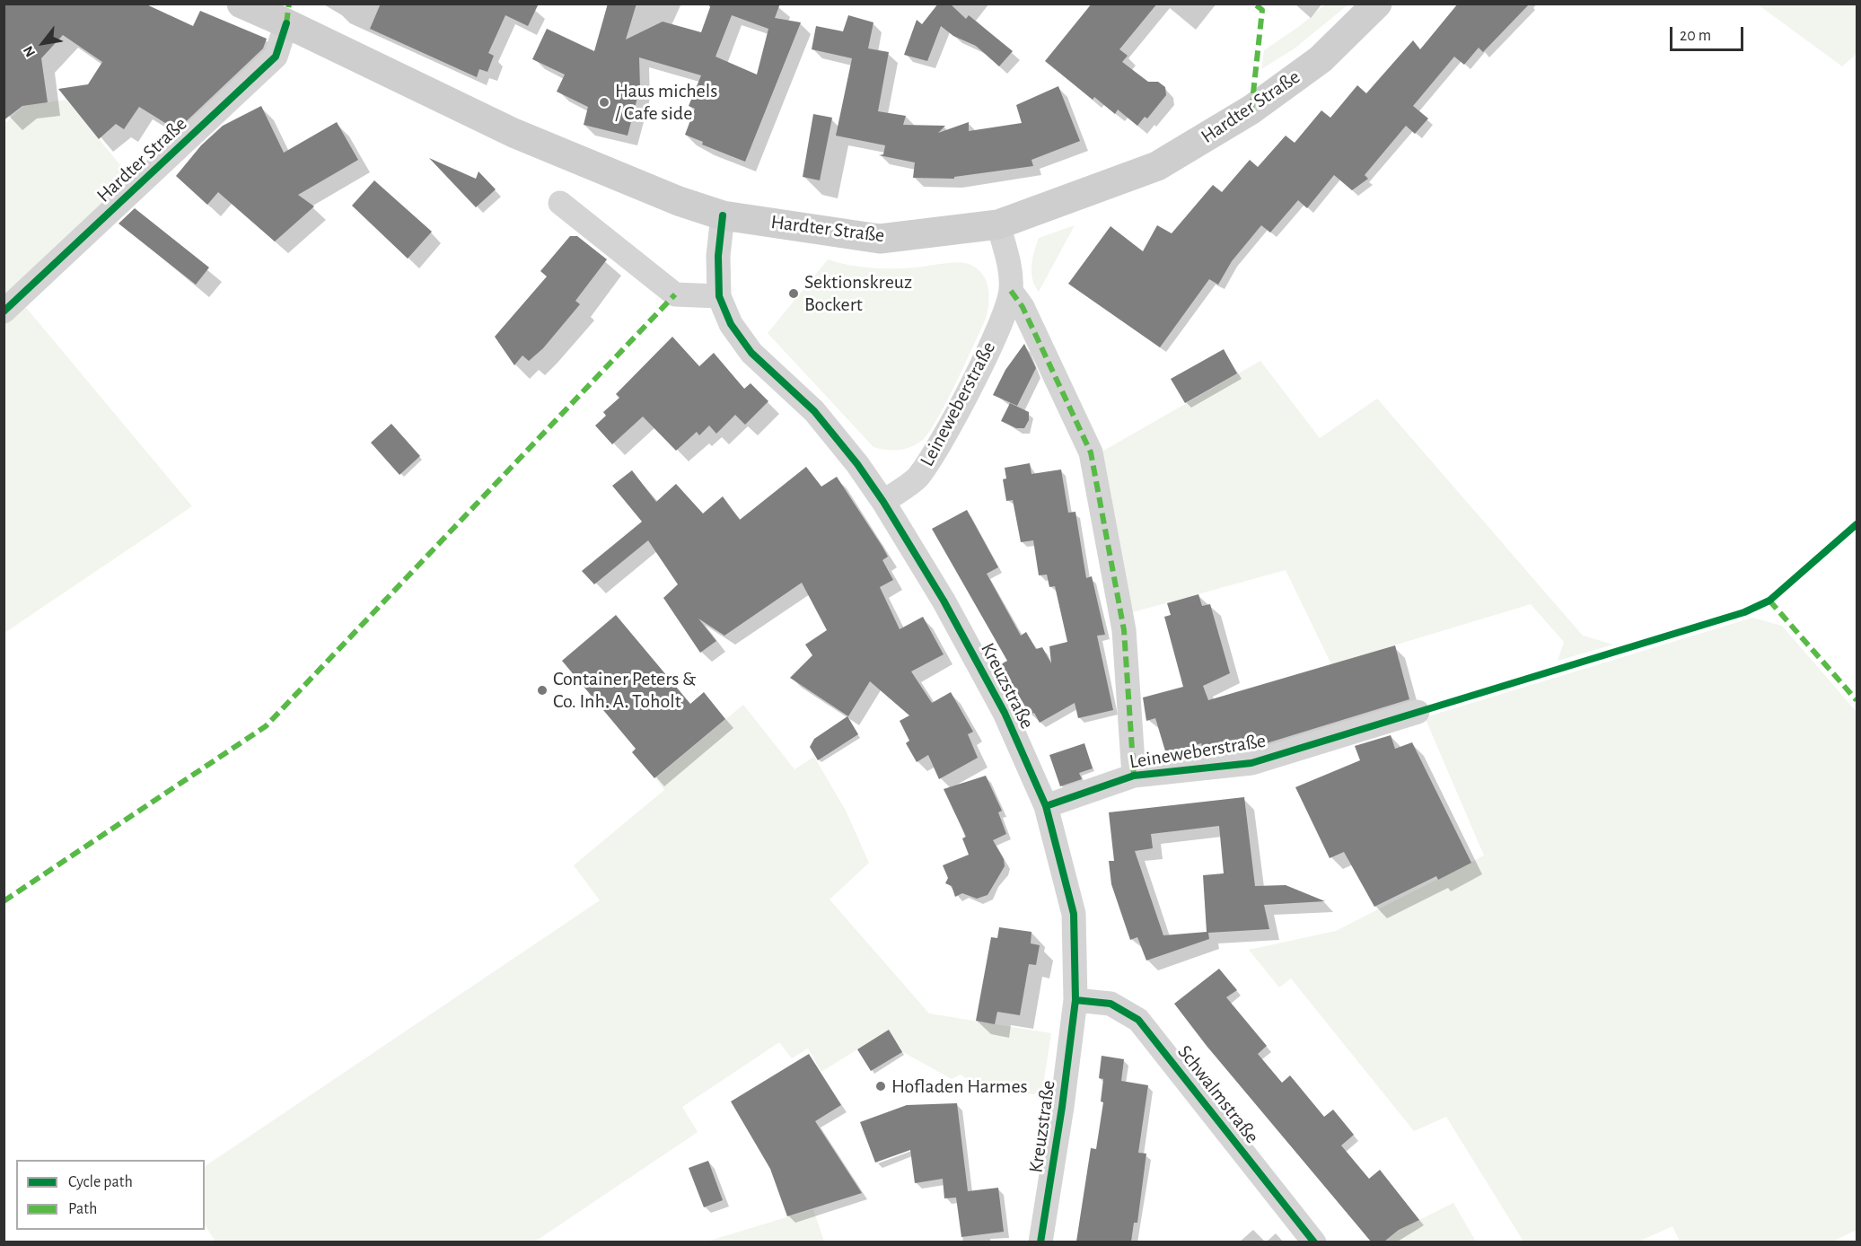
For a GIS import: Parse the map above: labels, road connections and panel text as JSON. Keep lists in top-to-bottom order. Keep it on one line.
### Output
{"streets":{"main road":["Hardter Straße"],"street":["Leineweberstraße","Kreuzstraße","Schwalmstraße"]},"crossings":[["Hardter Straße","Leineweberstraße"],["Hardter Straße","Kreuzstraße"],["Leineweberstraße","Kreuzstraße"],["Kreuzstraße","Schwalmstraße"]],"places":["Haus michels / Cafe side","Sektionskreuz Bockert","Container Peters & Co. Inh. A. Toholt","Hofladen Harmes"],"legend":["Cycle path","Path"],"scale_bar":"20 m","north":"bottom left"}
